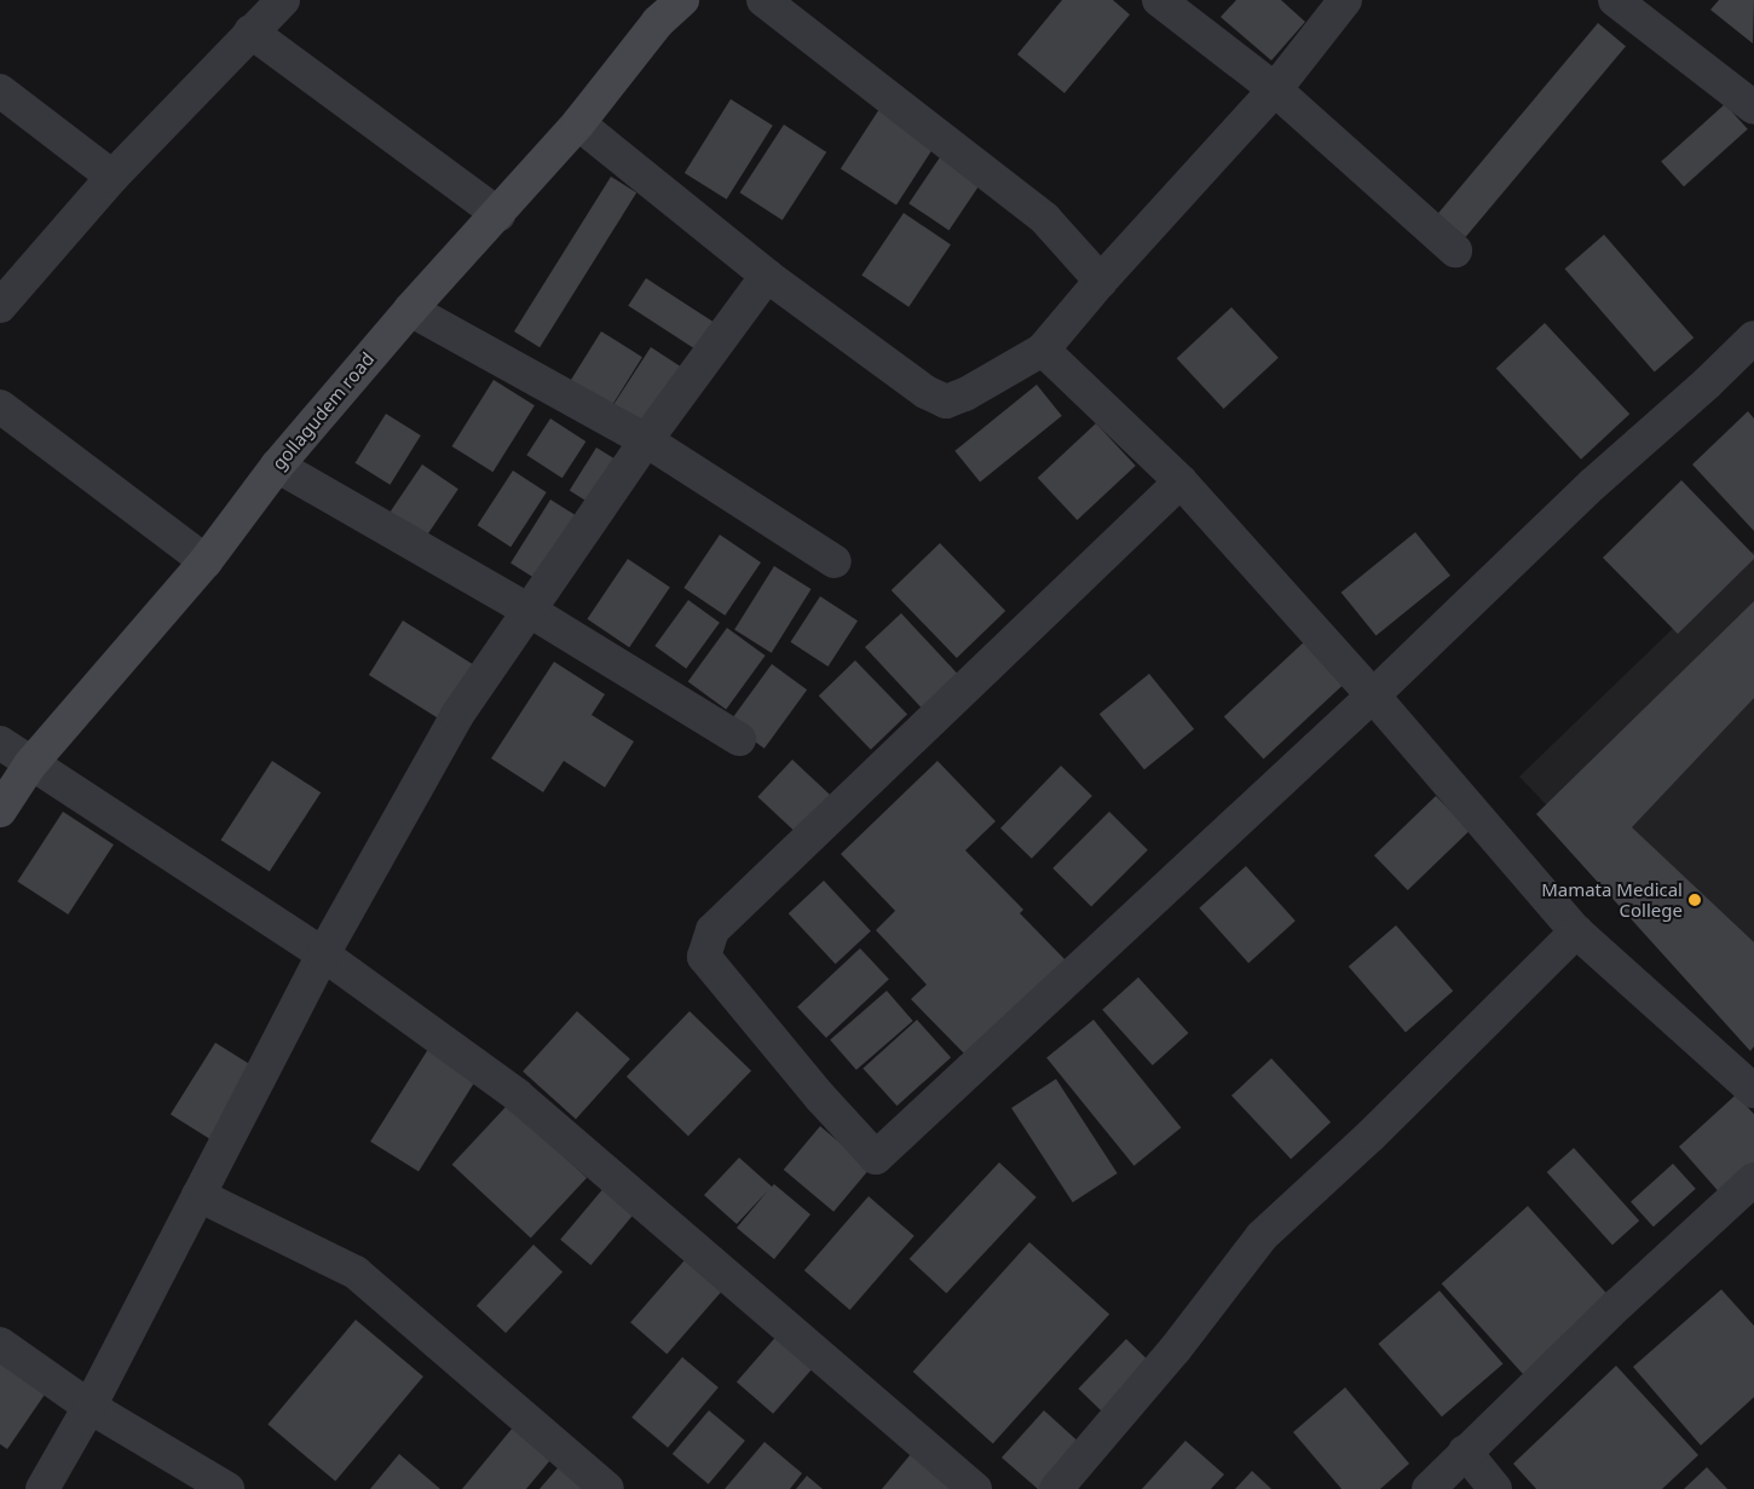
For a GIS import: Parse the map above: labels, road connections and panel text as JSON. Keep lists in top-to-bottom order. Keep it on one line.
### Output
{"streets":{"street":["gollagudem road"]},"places":["Mamata Medical College"]}
